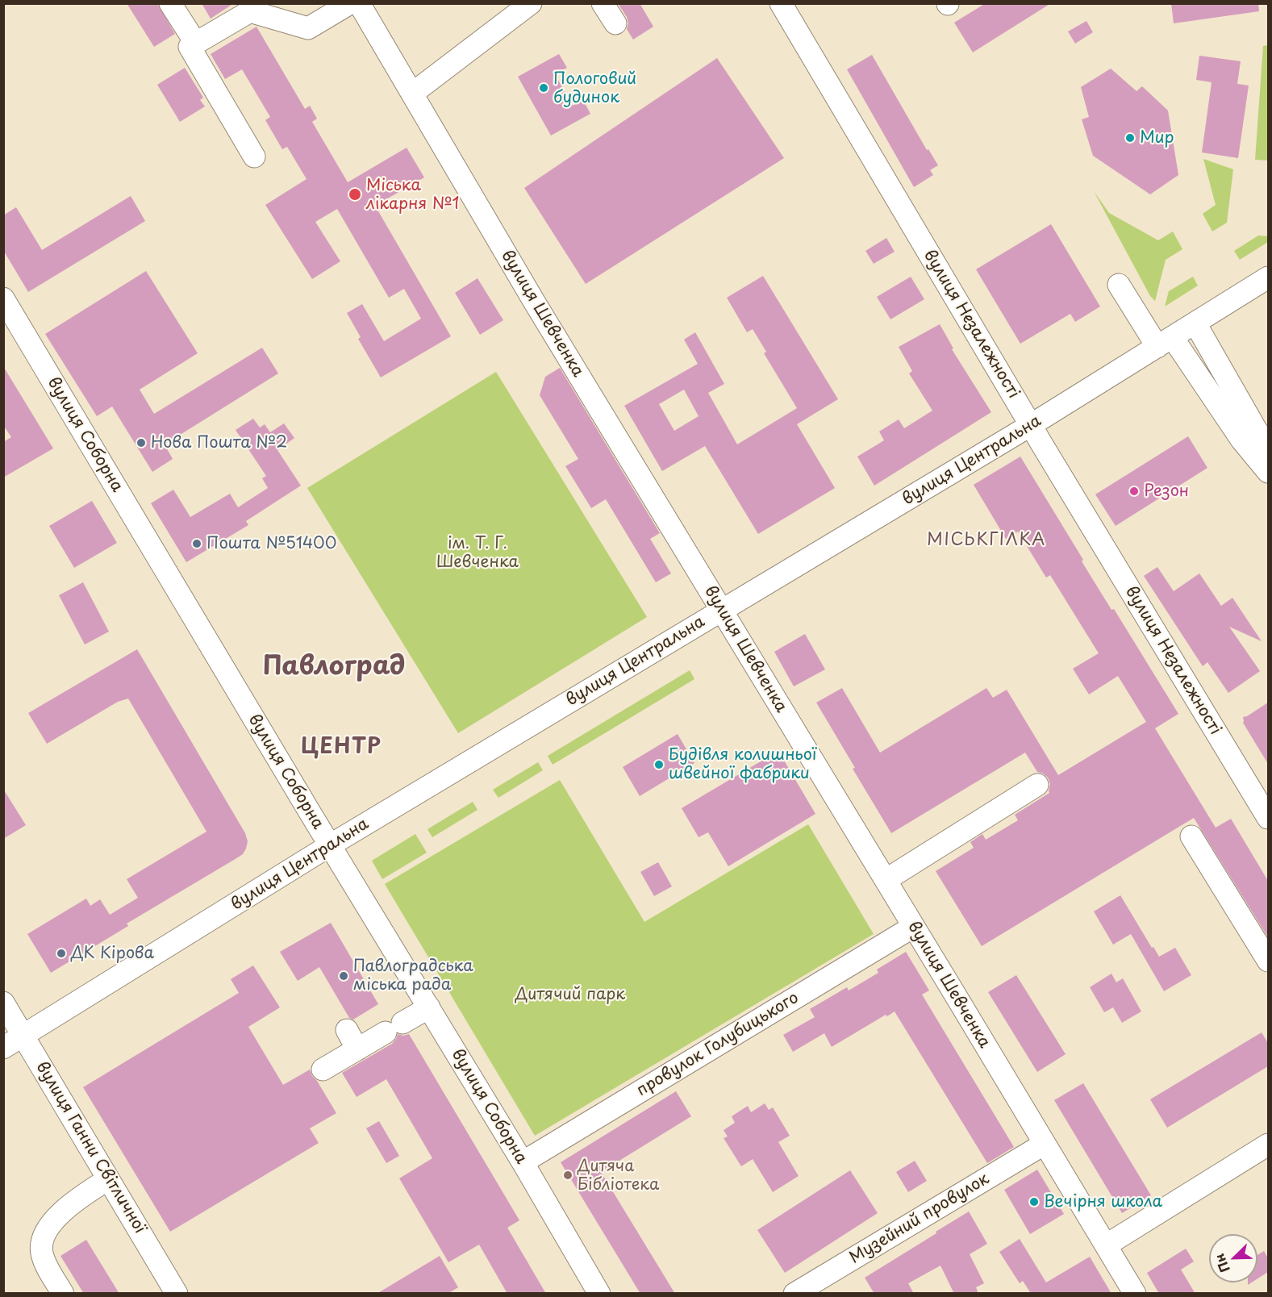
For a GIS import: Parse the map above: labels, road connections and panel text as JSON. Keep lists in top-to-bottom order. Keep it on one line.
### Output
{"streets":{"street":["вулиця Шевченка","вулиця Незалежності","вулиця Соборна","вулиця Центральна","провулок Голубицького","вулиця Ганни Світличної","Музейний провулок"]},"crossings":[["вулиця Шевченка","вулиця Центральна"],["вулиця Шевченка","провулок Голубицького"],["вулиця Шевченка","Музейний провулок"],["вулиця Незалежності","вулиця Центральна"],["вулиця Соборна","вулиця Центральна"],["вулиця Соборна","провулок Голубицького"],["вулиця Центральна","вулиця Ганни Світличної"]],"districts":["МІСЬКГІЛКА","Павлоград","ЦЕНТР"],"parks":["ім. Т. Г. Шевченка","Дитячий парк"],"places":["Пологовий будинок","Мир","Міська лікарня №1","Нова Пошта №2","Резон","Пошта №51400","Будівля колишньої швейної фабрики","ДК Кірова","Павлоградська міська рада","Дитяча Бiблiотека","Вечірня школа"],"north":"bottom left"}
